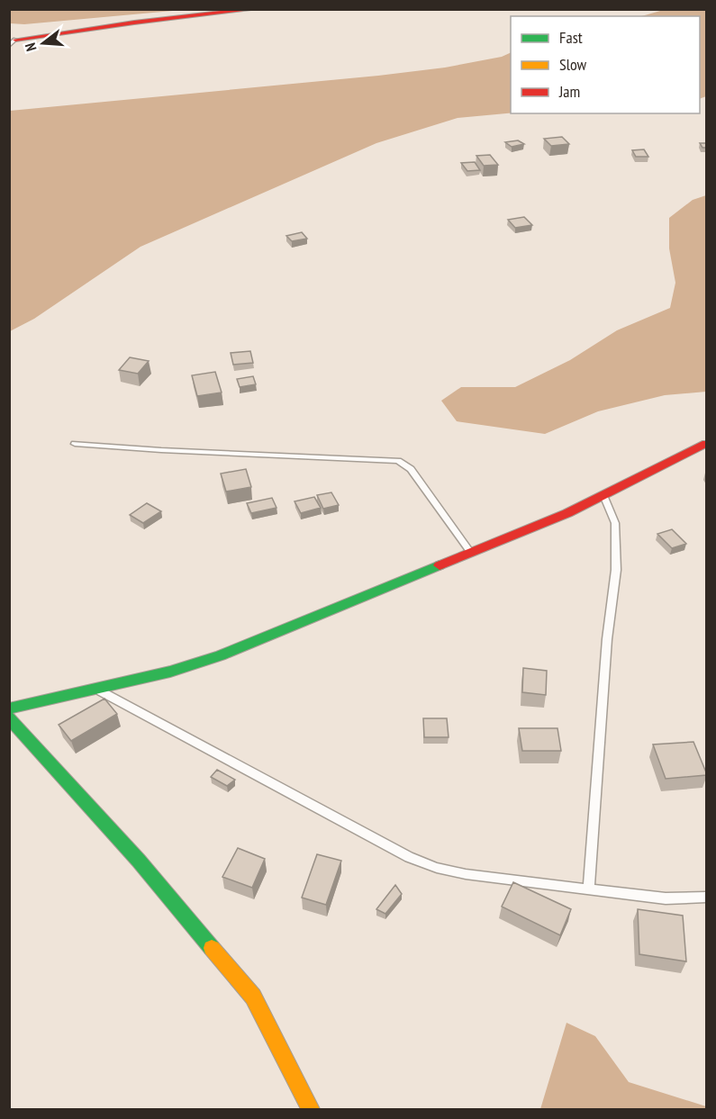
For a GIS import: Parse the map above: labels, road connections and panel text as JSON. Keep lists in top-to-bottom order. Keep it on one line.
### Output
{"legend":["Fast","Slow","Jam"],"north":"left"}
